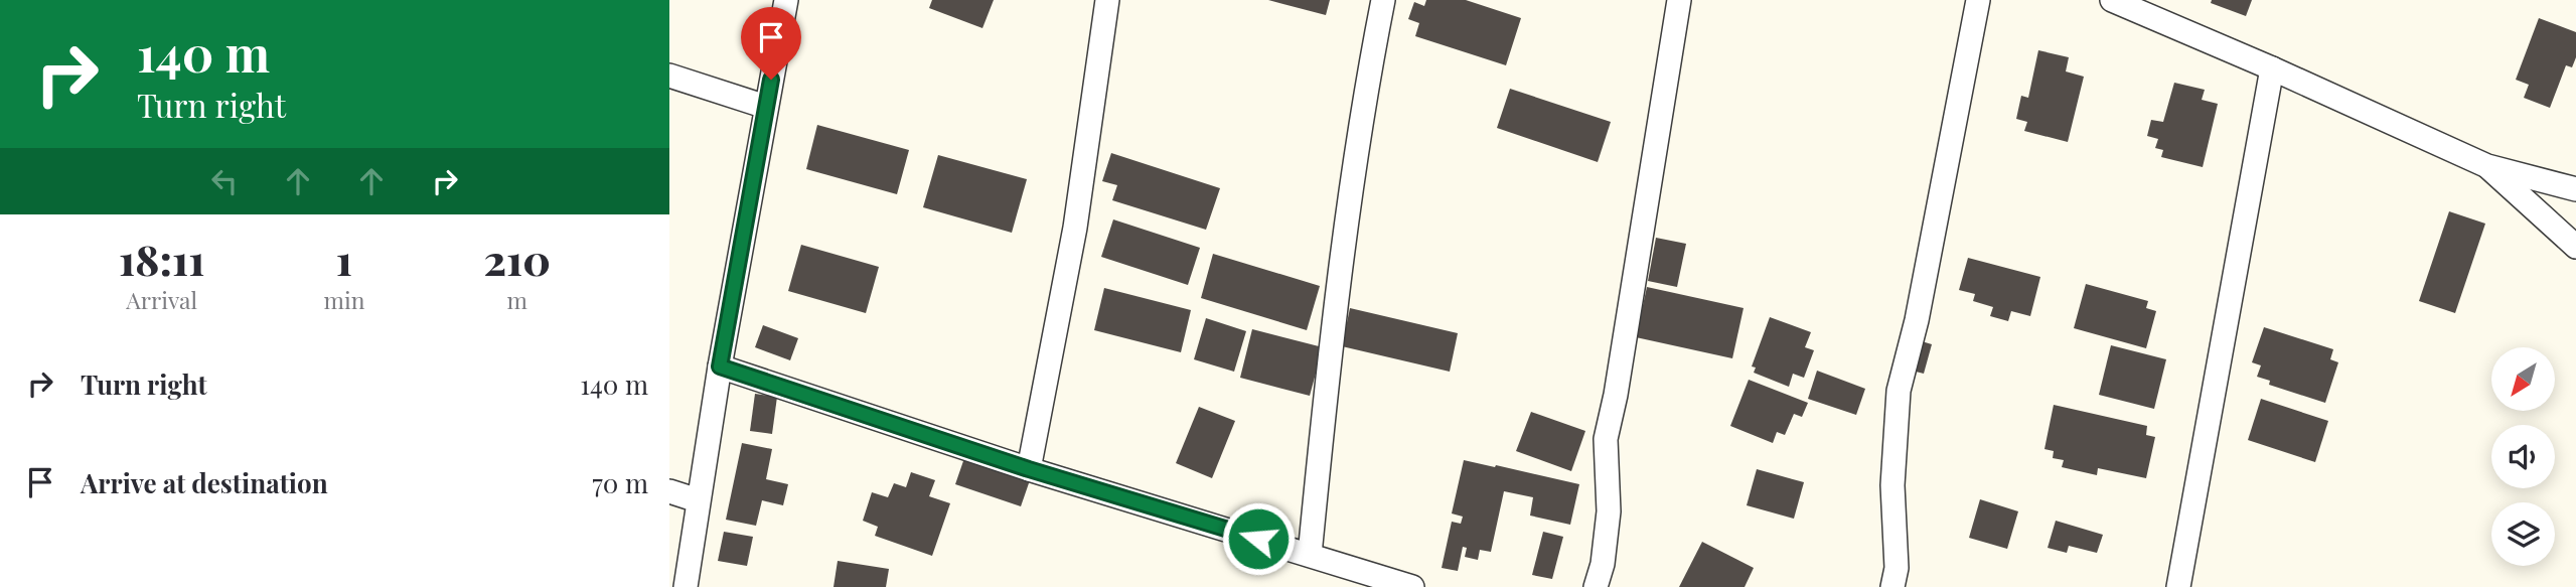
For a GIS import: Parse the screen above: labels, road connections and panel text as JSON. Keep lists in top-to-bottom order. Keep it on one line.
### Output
{"north":"bottom left","page":{"turn":["140 m","Turn right"],"eta":["18:11","Arrival","1","min","210","m"],"list":[{"name":"Turn right","value":"140 m"},{"name":"Arrive at destination","value":"70 m"}]}}
